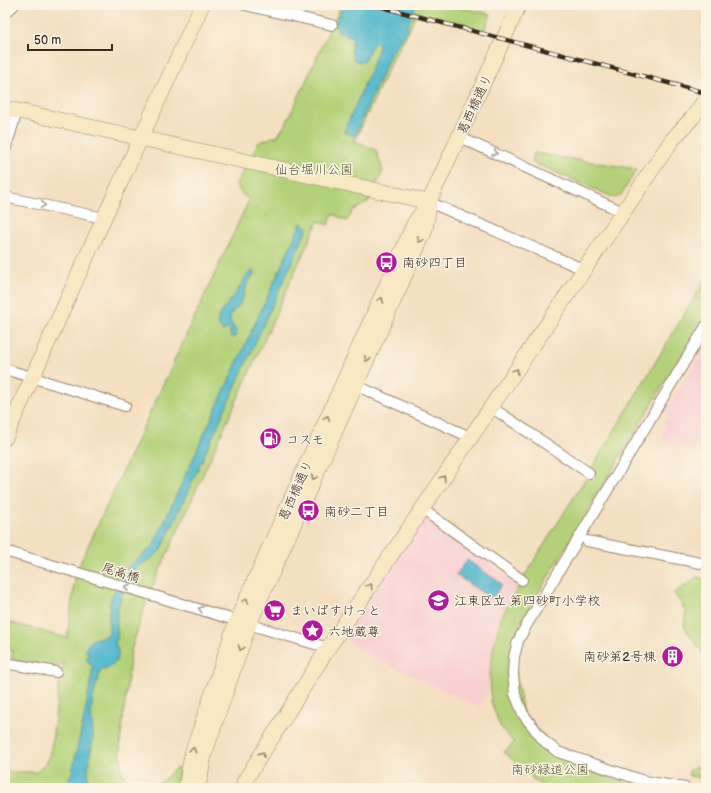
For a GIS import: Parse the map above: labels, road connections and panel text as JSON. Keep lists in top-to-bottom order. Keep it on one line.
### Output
{"streets":{"street":["葛西橋通り","尾高橋"]},"crossings":[["葛西橋通り","尾高橋"]],"one_way":["尾高橋"],"parks":["仙台堀川公園","南砂緑道公園"],"places":{"bus stop":["南砂四丁目","南砂二丁目"],"fuel station":["コスモ"],"school or university":["江東区立 第四砂町小学校"],"supermarket":["まいばすけっと"],"place":["六地蔵尊"],"building":["南砂第2号棟"]},"scale_bar":"50 m"}
